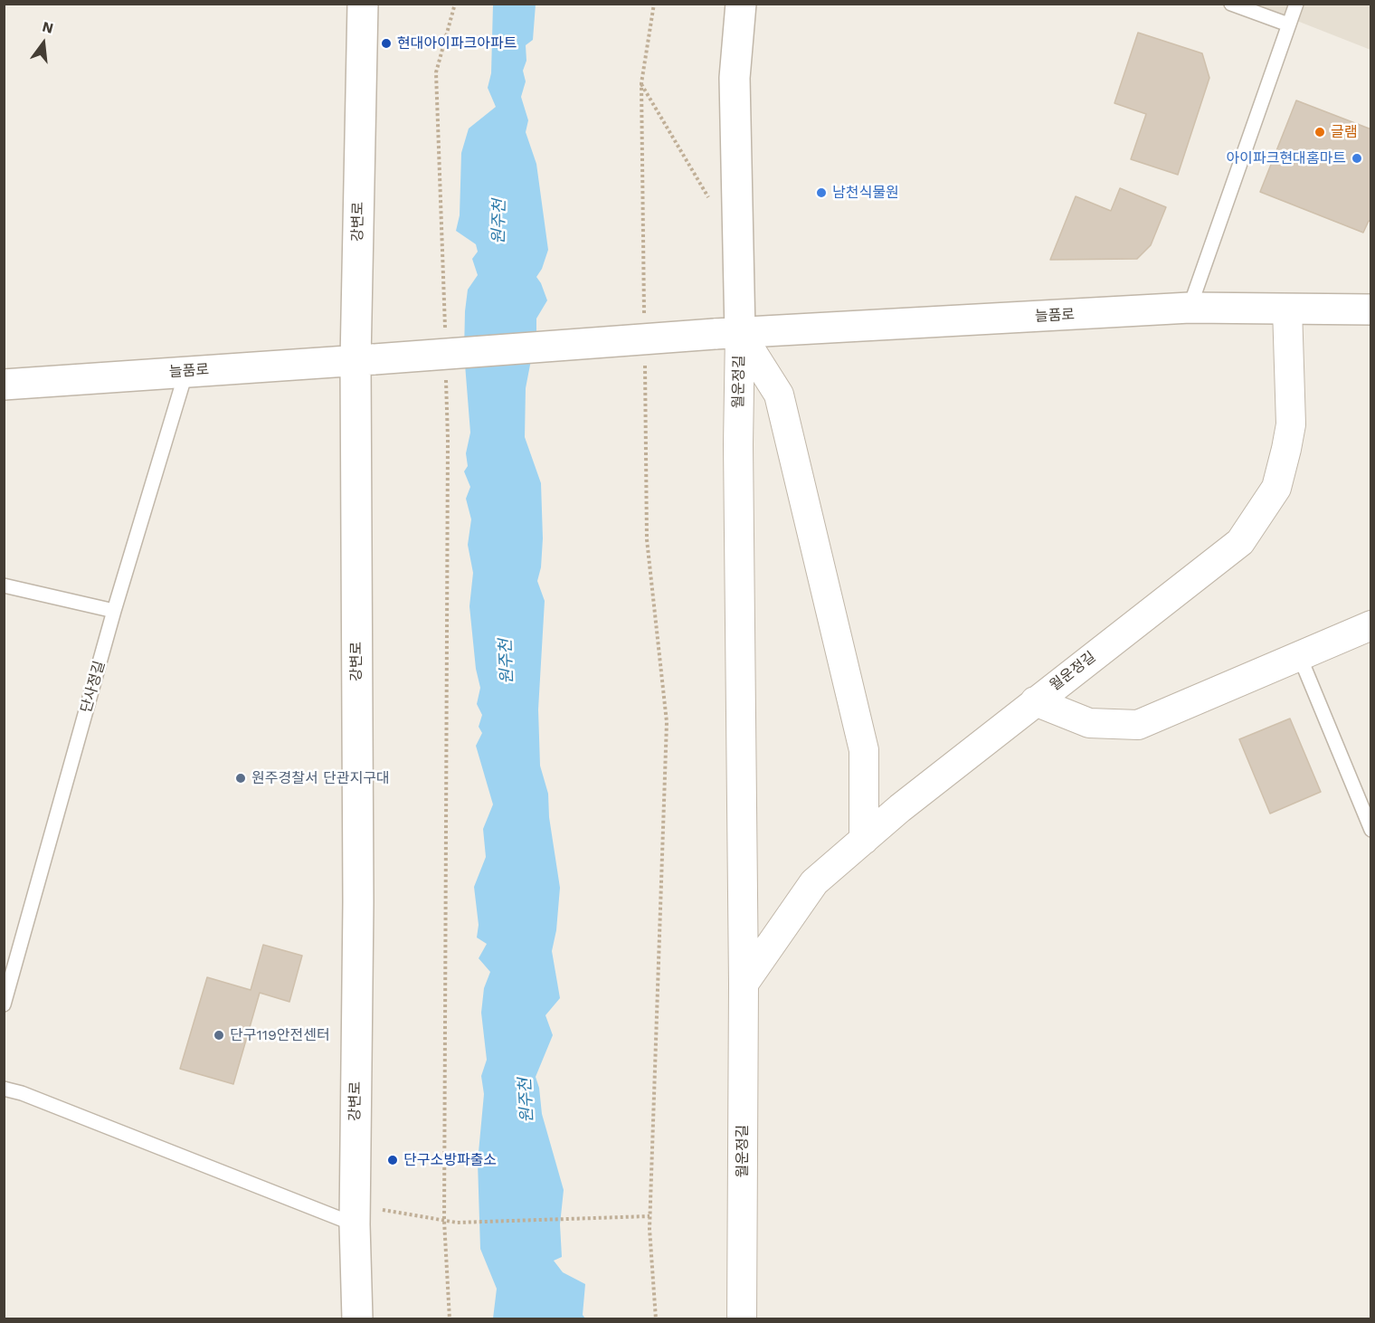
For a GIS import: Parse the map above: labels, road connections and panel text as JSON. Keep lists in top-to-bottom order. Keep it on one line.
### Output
{"streets":{"street":["강변로","늘품로","월운정길"],"lane":["단사정길"]},"crossings":[["강변로","늘품로"],["늘품로","월운정길"],["늘품로","단사정길"]],"water":["원주천"],"places":["현대아이파크아파트","글램","아이파크현대홈마트","남천식물원","원주경찰서 단관지구대","단구119안전센터","단구소방파출소"],"north":"top"}
